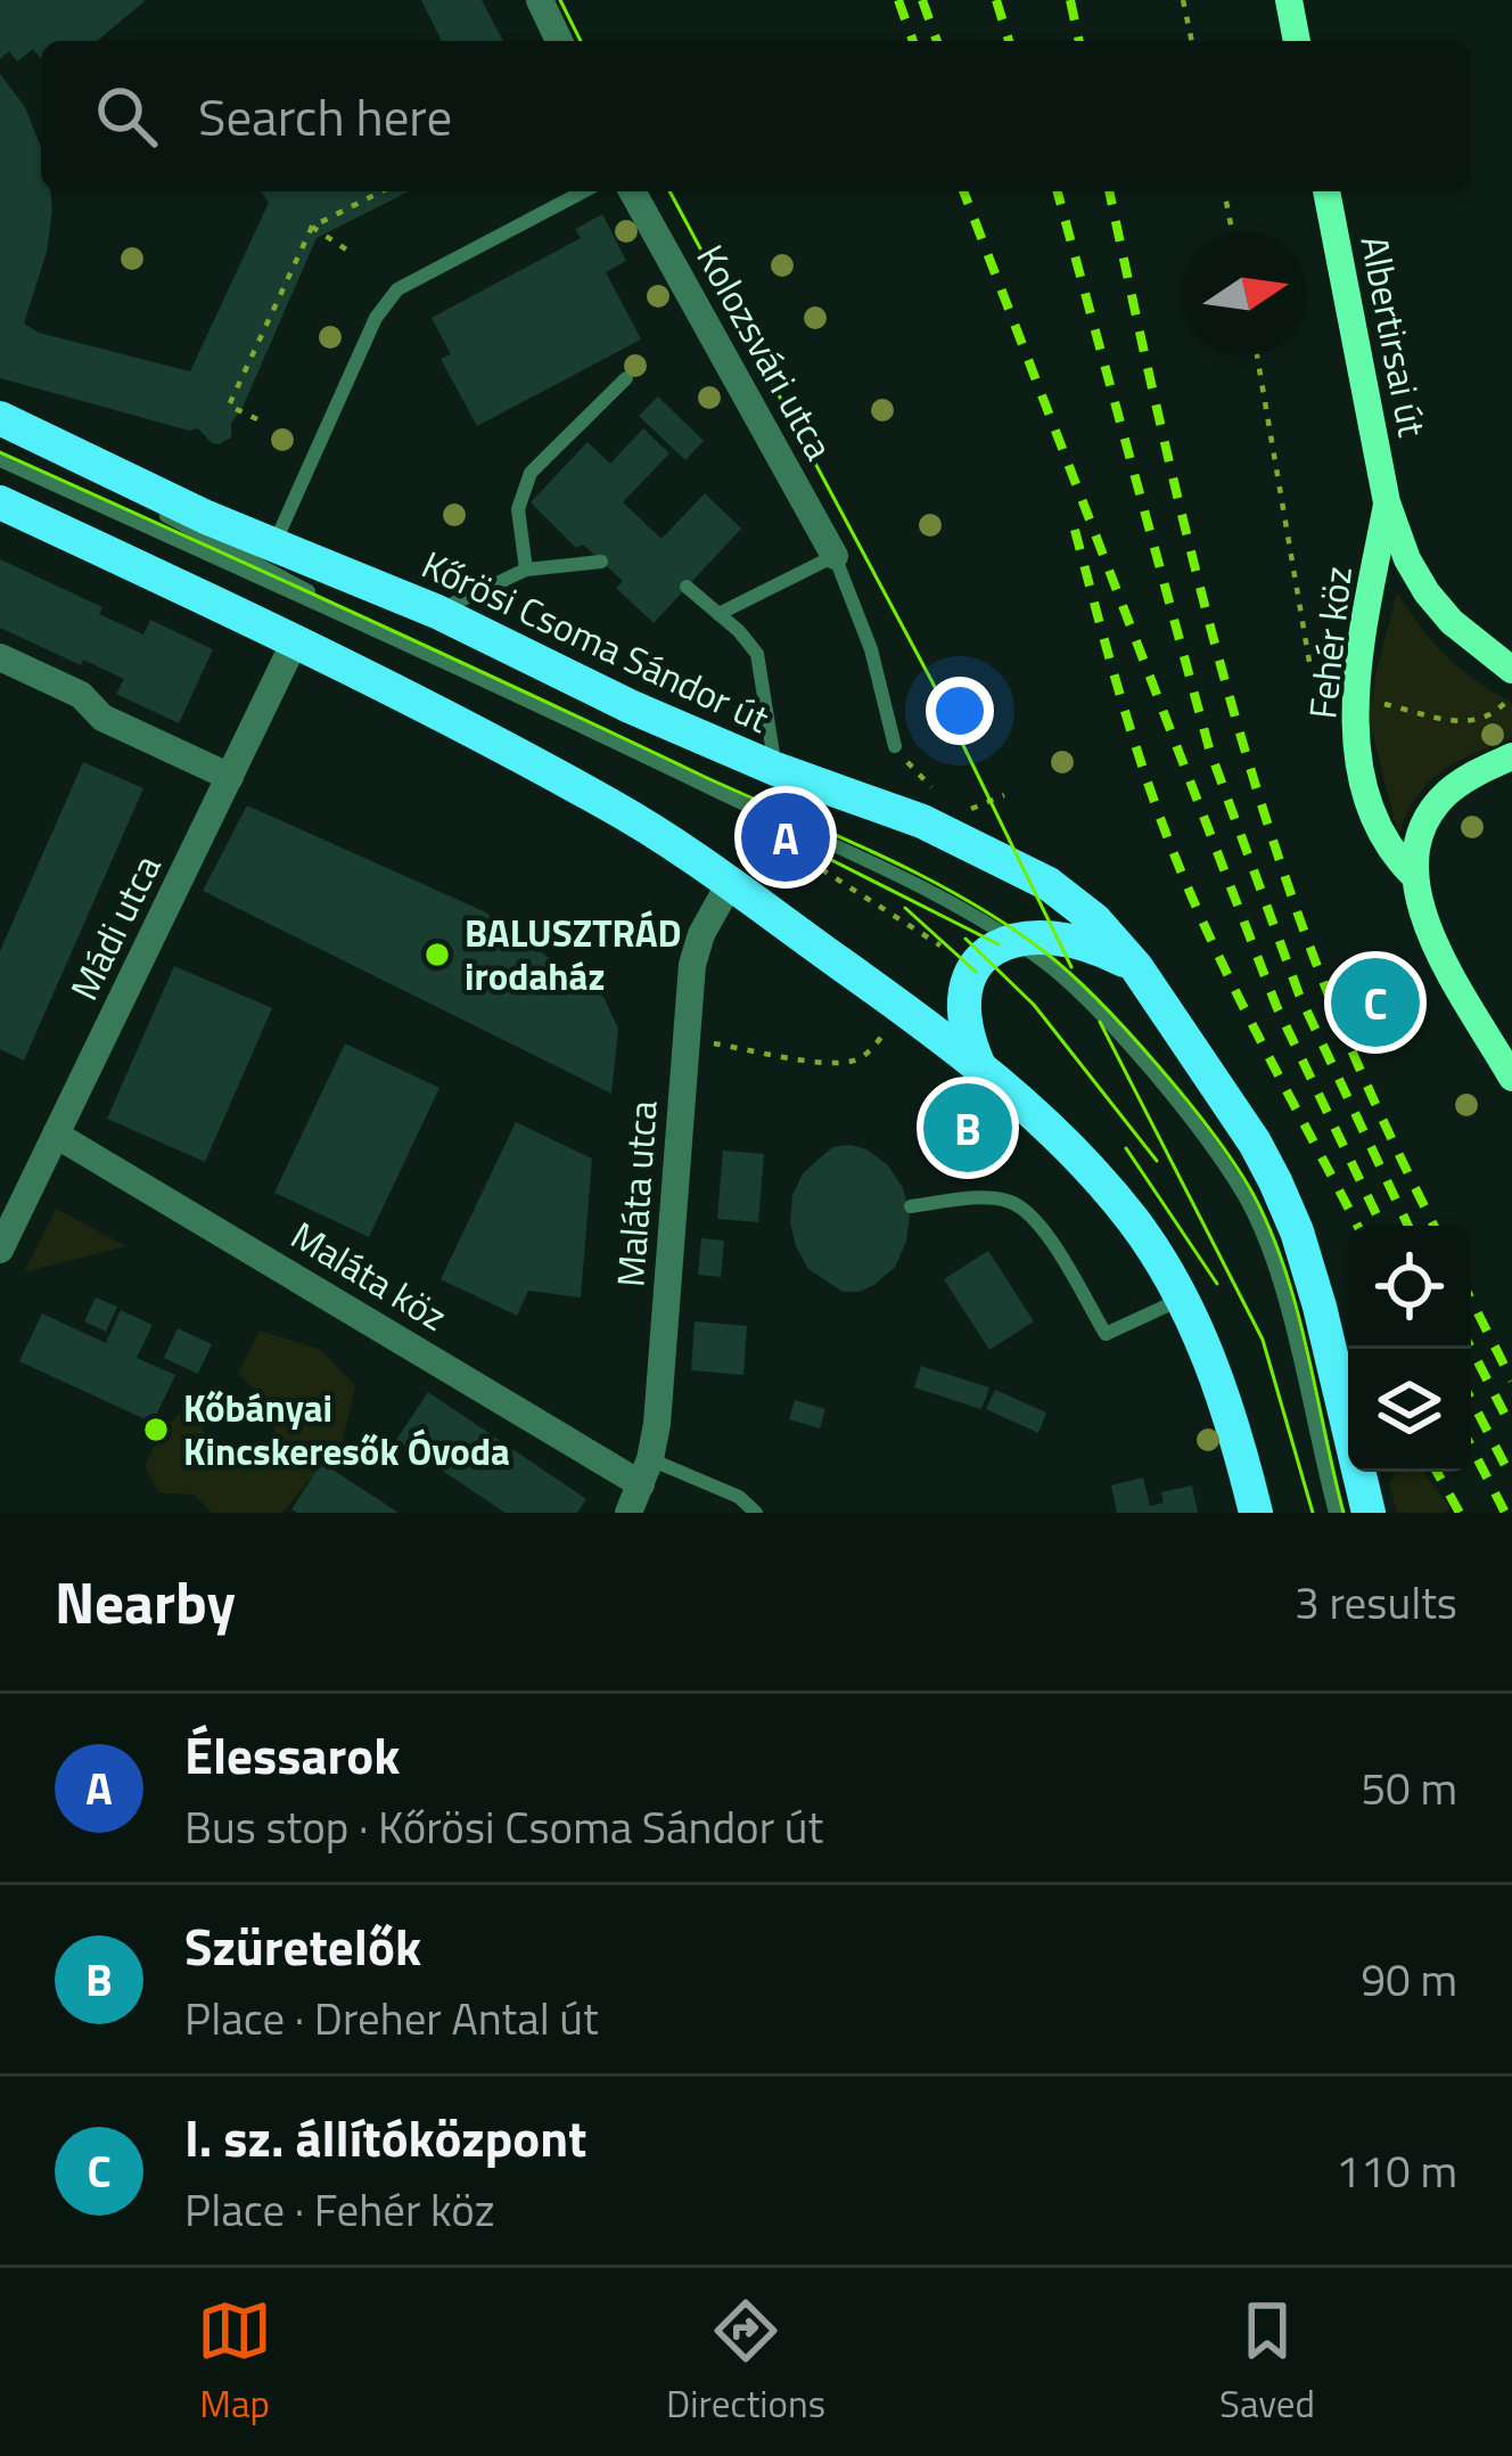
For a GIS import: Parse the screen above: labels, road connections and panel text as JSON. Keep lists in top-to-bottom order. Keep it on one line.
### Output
{"streets":{"main road":["Kőrösi Csoma Sándor út"],"street":["Albertirsai út","Kolozsvári utca","Fehér köz","Mádi utca","Maláta utca","Maláta köz"]},"crossings":[["Albertirsai út","Fehér köz"],["Mádi utca","Maláta köz"],["Maláta utca","Maláta köz"]],"places":["BALUSZTRÁD irodaház","Kőbányai Kincskeresők Óvoda"],"north":"right","page":{"search":"Search here","pins":["A","C","B"],"heading":["Nearby","3 results"],"list":[{"mark":"A","name":"Élessarok","note":"Bus stop · Kőrösi Csoma Sándor út","value":"50 m"},{"mark":"B","name":"Szüretelők","note":"Place · Dreher Antal út","value":"90 m"},{"mark":"C","name":"I. sz. állítóközpont","note":"Place · Fehér köz","value":"110 m"}],"nav":["Map","Directions","Saved"]}}
